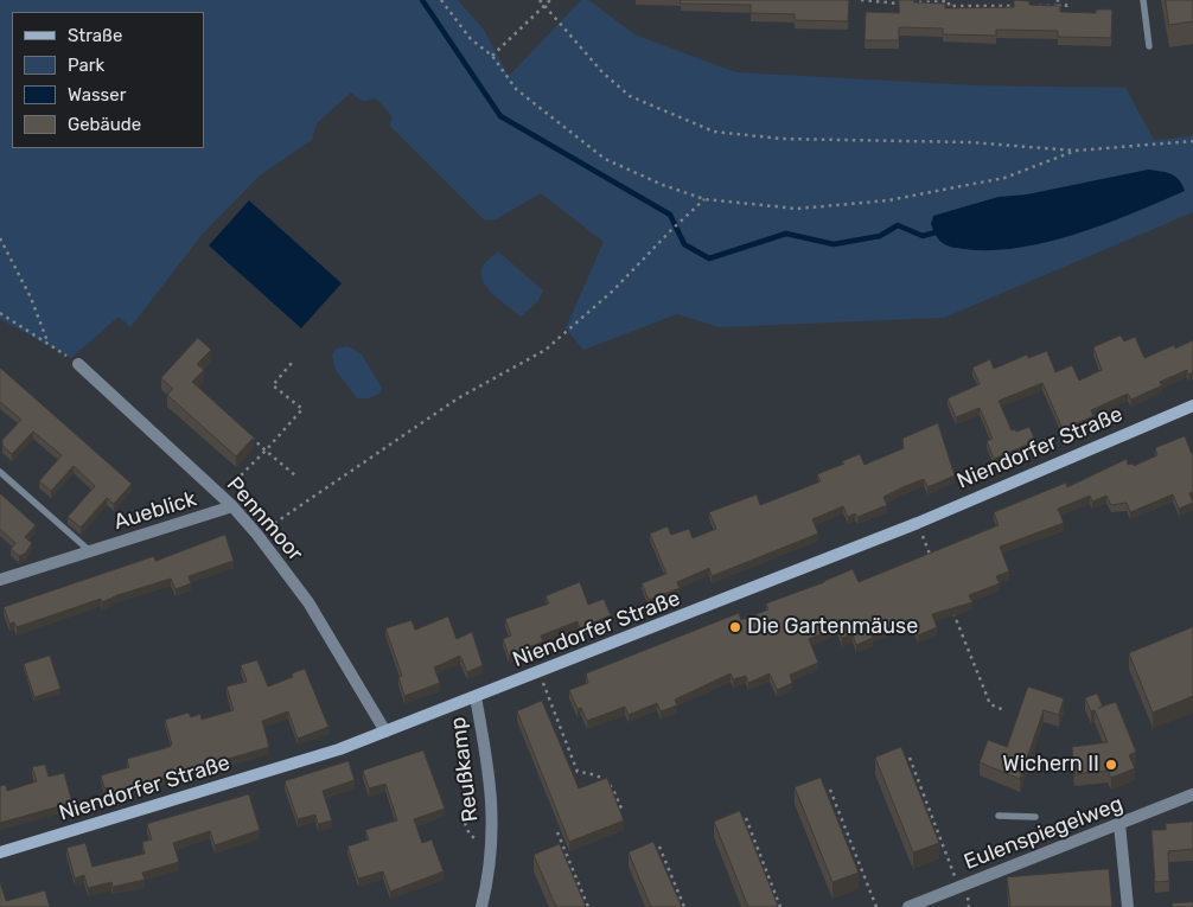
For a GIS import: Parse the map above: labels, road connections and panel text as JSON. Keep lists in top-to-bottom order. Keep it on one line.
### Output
{"streets":{"main road":["Niendorfer Straße"],"street":["Aueblick","Pennmoor","Reußkamp","Eulenspiegelweg"]},"crossings":[["Niendorfer Straße","Pennmoor"],["Niendorfer Straße","Reußkamp"],["Aueblick","Pennmoor"]],"places":["Die Gartenmäuse","Wichern II"],"legend":["Straße","Park","Wasser","Gebäude"]}
